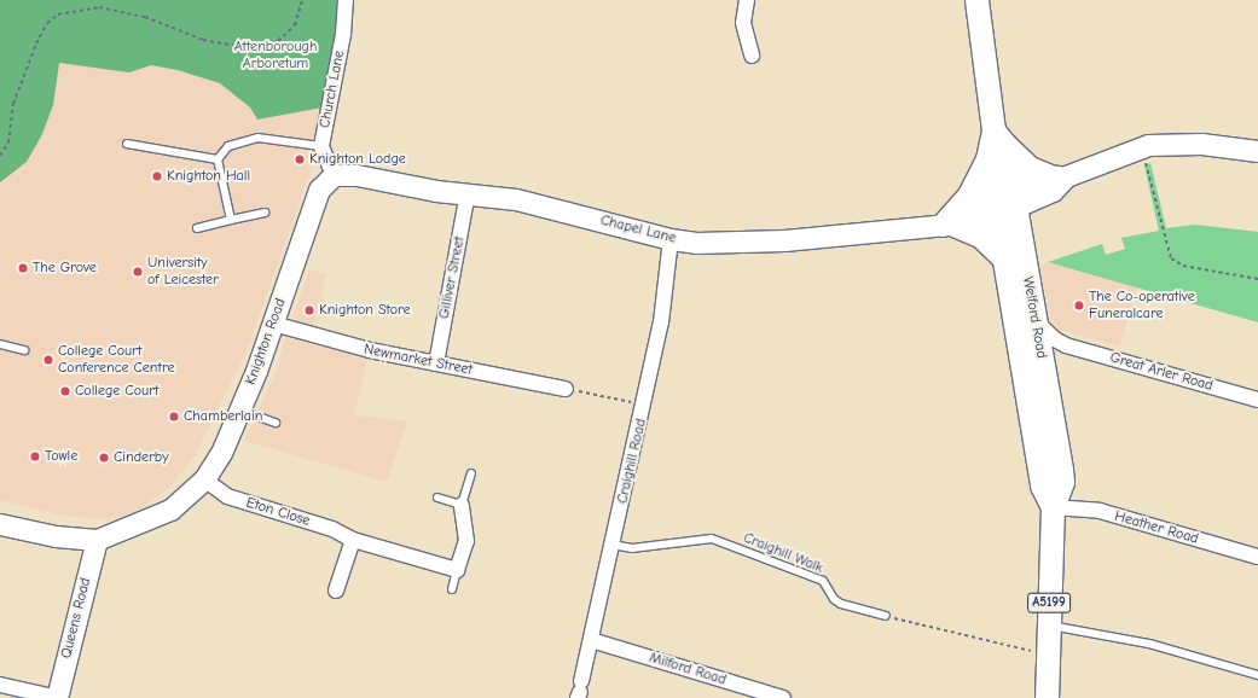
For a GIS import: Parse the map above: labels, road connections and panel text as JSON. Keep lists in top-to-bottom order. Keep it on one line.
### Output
{"streets":{"main road":["Welford Road","A5199"],"street":["Church Lane","Chapel Lane","Gilliver Street","Knighton Road","Newmarket Street","Great Arler Road","Craighill Road","Eton Close","Heather Road","Queens Road","Milford Road"],"lane":["Craighill Walk"]},"crossings":[["Church Lane","Chapel Lane"],["Church Lane","Knighton Road"],["Chapel Lane","Gilliver Street"],["Chapel Lane","Welford Road"],["Chapel Lane","Knighton Road"],["Chapel Lane","Craighill Road"],["Gilliver Street","Newmarket Street"],["Welford Road","Great Arler Road"],["Welford Road","Heather Road"],["Knighton Road","Newmarket Street"],["Knighton Road","Eton Close"],["Knighton Road","Queens Road"],["Craighill Road","Craighill Walk"],["Craighill Road","Milford Road"]],"parks":["Attenborough Arboretum"],"places":["Knighton Lodge","Knighton Hall","The Grove","University of Leicester","The Co-operative Funeralcare","Knighton Store","College Court Conference Centre","College Court","Chamberlain","Towle","Cinderby"]}
